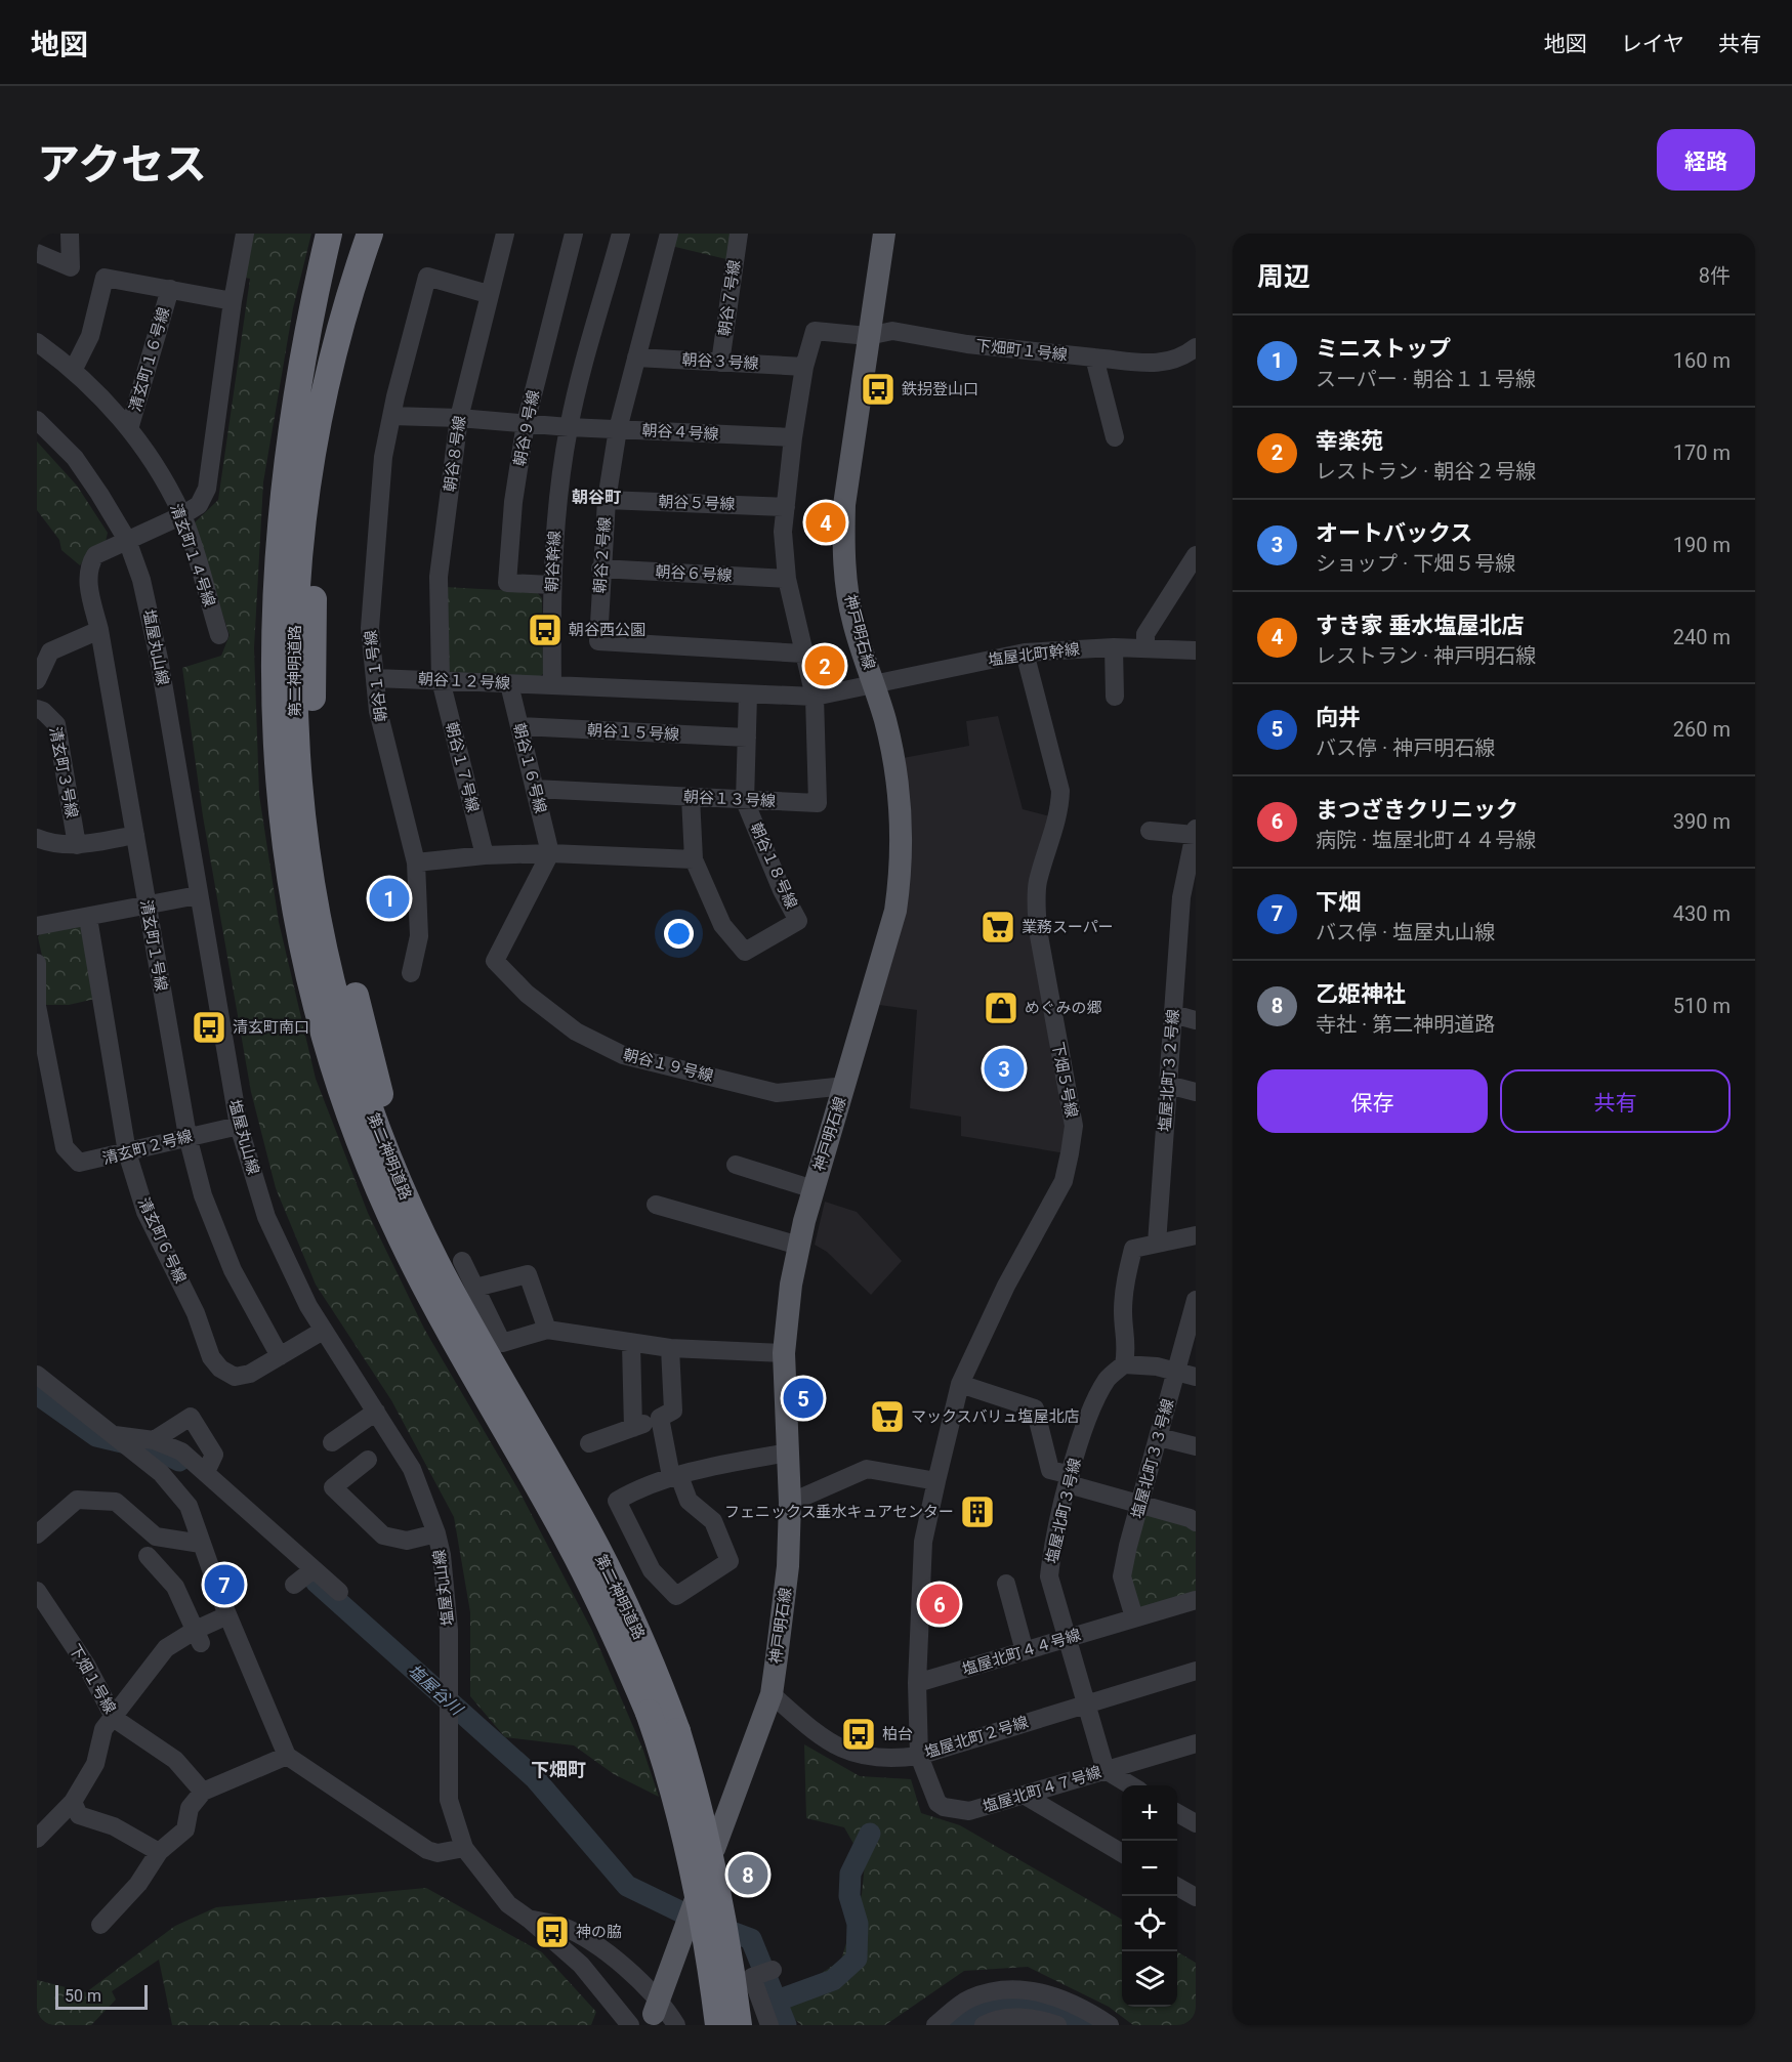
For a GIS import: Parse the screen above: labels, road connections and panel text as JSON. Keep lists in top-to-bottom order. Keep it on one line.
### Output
{"streets":{"highway":["第二神明道路"],"main road":["神戸明石線"],"street":["朝谷７号線","下畑町１号線","清玄町１６号線","朝谷３号線","朝谷９号線","朝谷４号線","朝谷８号線","朝谷５号線","清玄町１４号線","朝谷２号線","朝谷幹線","朝谷６号線","塩屋丸山線","塩屋北町幹線","朝谷１１号線","朝谷１２号線","朝谷１５号線","朝谷１７号線","朝谷１６号線","清玄町３号線","朝谷１３号線","朝谷１８号線","清玄町１号線","朝谷１９号線","塩屋北町３２号線","下畑５号線","清玄町２号線","清玄町６号線","塩屋北町３３号線","塩屋北町３号線","塩屋北町４４号線","下畑１号線","塩屋北町２号線","塩屋北町４７号線"]},"crossings":[["朝谷７号線","朝谷３号線"],["下畑町１号線","朝谷３号線"],["下畑町１号線","神戸明石線"],["清玄町１６号線","清玄町１４号線"],["朝谷３号線","朝谷２号線"],["朝谷９号線","朝谷４号線"],["朝谷９号線","朝谷幹線"],["朝谷４号線","朝谷８号線"],["朝谷４号線","朝谷２号線"],["朝谷４号線","朝谷幹線"],["朝谷４号線","朝谷１１号線"],["朝谷８号線","朝谷１１号線"],["朝谷８号線","朝谷１２号線"],["朝谷８号線","朝谷１７号線"],["朝谷５号線","朝谷２号線"],["清玄町１４号線","清玄町１号線"],["朝谷２号線","朝谷６号線"],["朝谷幹線","朝谷１２号線"],["神戸明石線","塩屋北町幹線"],["神戸明石線","朝谷１９号線"],["神戸明石線","塩屋北町２号線"],["塩屋丸山線","清玄町１号線"],["塩屋丸山線","清玄町２号線"],["塩屋丸山線","清玄町６号線"],["塩屋北町幹線","下畑５号線"],["朝谷１１号線","朝谷１２号線"],["朝谷１２号線","朝谷１７号線"],["朝谷１２号線","朝谷１６号線"],["朝谷１５号線","朝谷１６号線"],["朝谷１６号線","朝谷１３号線"],["朝谷１６号線","朝谷１９号線"],["朝谷１３号線","朝谷１８号線"],["清玄町１号線","清玄町２号線"],["清玄町１号線","清玄町６号線"],["下畑５号線","塩屋北町４４号線"],["清玄町２号線","清玄町６号線"],["塩屋北町３３号線","塩屋北町４４号線"],["塩屋北町３号線","塩屋北町４４号線"],["塩屋北町３号線","塩屋北町２号線"],["塩屋北町３号線","塩屋北町４７号線"],["塩屋北町２号線","塩屋北町４７号線"]],"districts":["朝谷町","下畑町"],"water":["塩屋谷川"],"places":{"bus stop":["鉄拐登山口","朝谷西公園","清玄町南口","柏台","神の脇"],"supermarket":["業務スーパー","マックスバリュ塩屋北店"],"shop":["めぐみの郷"],"building":["フェニックス垂水キュアセンター"]},"scale_bar":"50 m","page":{"header":"地図","nav":["地図","レイヤ","共有"],"title":"アクセス","buttons":["経路",["保存","共有"]],"heading":["周辺","8件"],"list":[{"mark":"1","name":"ミニストップ","note":"スーパー · 朝谷１１号線","value":"160 m"},{"mark":"2","name":"幸楽苑","note":"レストラン · 朝谷２号線","value":"170 m"},{"mark":"3","name":"オートバックス","note":"ショップ · 下畑５号線","value":"190 m"},{"mark":"4","name":"すき家 垂水塩屋北店","note":"レストラン · 神戸明石線","value":"240 m"},{"mark":"5","name":"向井","note":"バス停 · 神戸明石線","value":"260 m"},{"mark":"6","name":"まつざきクリニック","note":"病院 · 塩屋北町４４号線","value":"390 m"},{"mark":"7","name":"下畑","note":"バス停 · 塩屋丸山線","value":"430 m"},{"mark":"8","name":"乙姫神社","note":"寺社 · 第二神明道路","value":"510 m"}],"pins":["4","2","1","3","5","7","6","8"],"map_buttons":["+","−"],"scale":"50 m"}}
